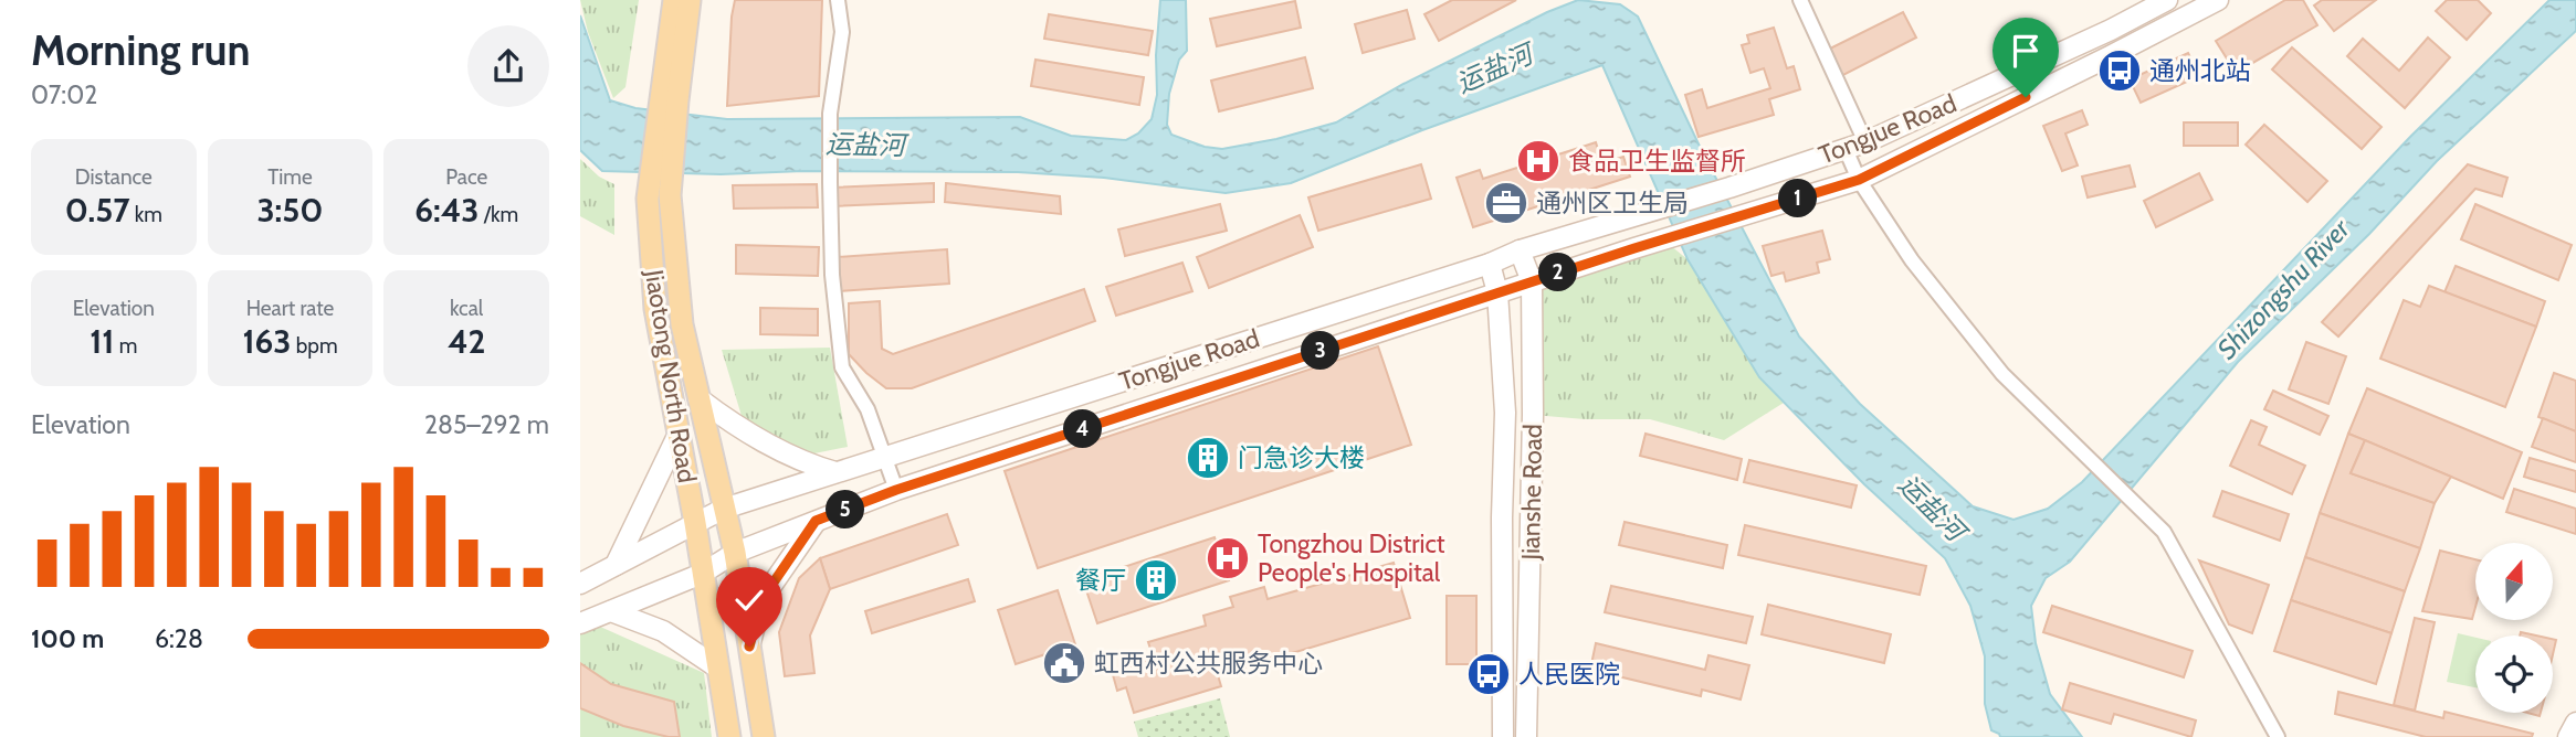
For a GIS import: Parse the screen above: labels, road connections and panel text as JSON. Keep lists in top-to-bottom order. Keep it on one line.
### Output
{"streets":{"main road":["Tongjue Road","Jiaotong North Road","Jianshe Road"]},"crossings":[["Tongjue Road","Jiaotong North Road"],["Tongjue Road","Jianshe Road"]],"water":["运盐河","Shizongshu River"],"places":{"bus stop":["通州北站","人民医院"],"hospital":["食品卫生监督所","Tongzhou District People's Hospital"],"office":["通州区卫生局"],"building":["门急诊大楼","餐厅"],"public building":["虹西村公共服务中心"]},"north":"top","page":{"heading":["Morning run","07:02"],"stats":[["Distance","0.57 km"],["Time","3:50"],["Pace","6:43 /km"],["Elevation","11 m"],["Heart rate","163 bpm"],["kcal","42"]],"pins":["1","2","3","4","5"],"chart":["Elevation","285–292 m"],"list":[{"name":"100 m","note":"6:28"}]}}
